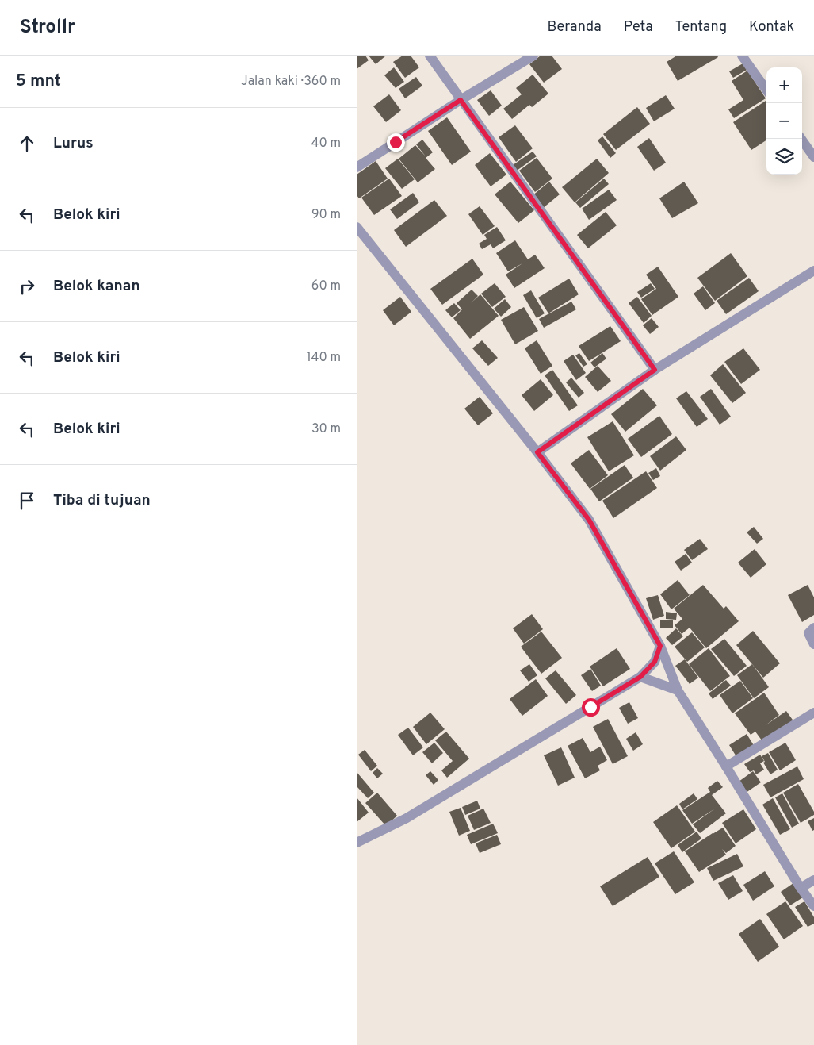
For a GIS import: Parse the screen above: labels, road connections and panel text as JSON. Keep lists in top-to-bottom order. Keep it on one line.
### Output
{"page":{"header":"Strollr","nav":["Beranda","Peta","Tentang","Kontak"],"heading":["5 mnt","Jalan kaki · 360 m"],"map_buttons":["+","−"],"list":[["Lurus","40 m"],["Belok kiri","90 m"],["Belok kanan","60 m"],["Belok kiri","140 m"],["Belok kiri","30 m"],"Tiba di tujuan"]}}
